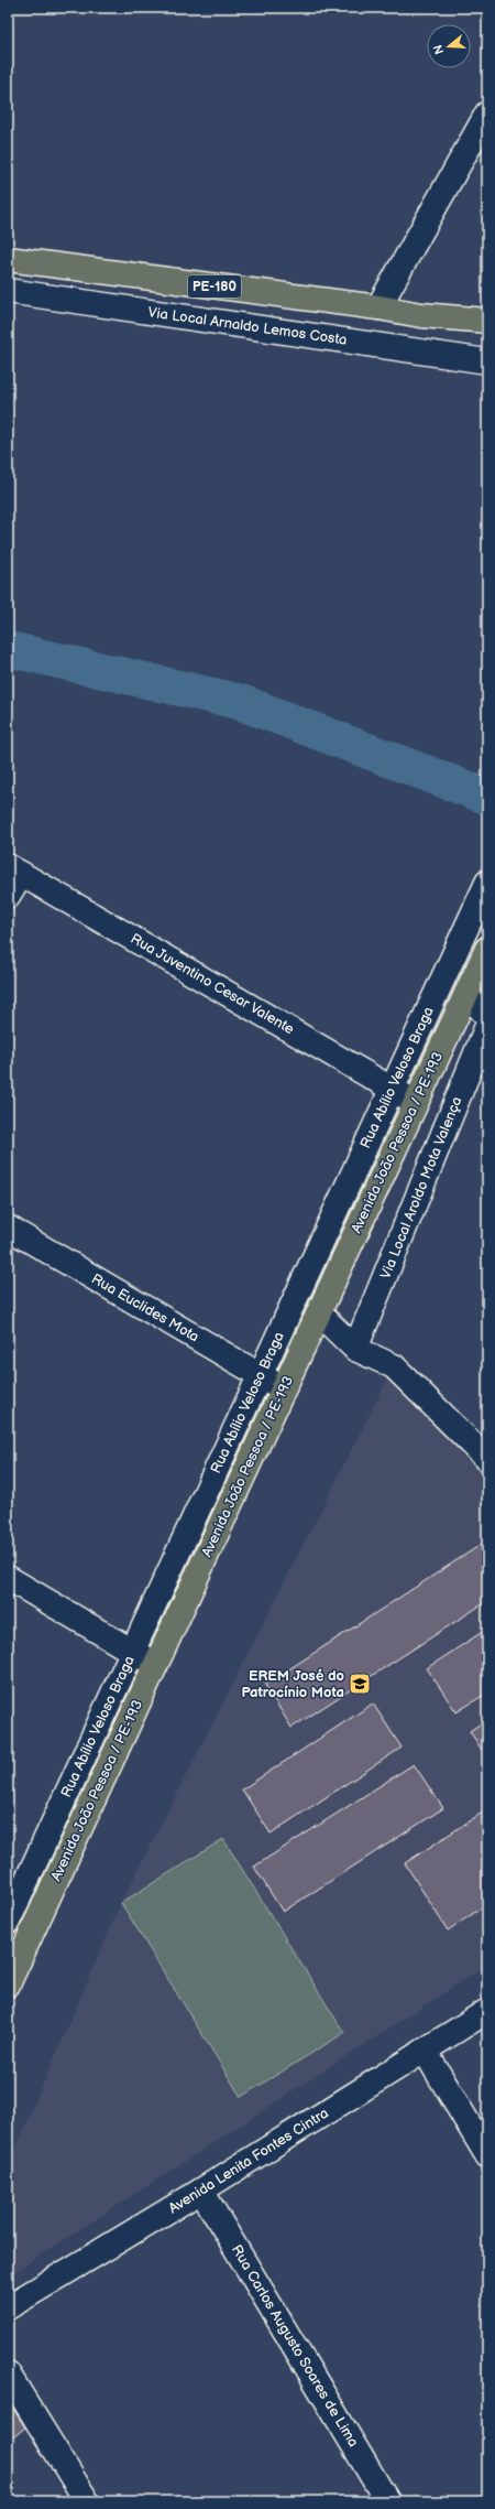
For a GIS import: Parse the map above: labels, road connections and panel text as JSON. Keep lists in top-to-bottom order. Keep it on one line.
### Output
{"streets":{"main road":["PE-180","Avenida João Pessoa / PE-193"],"street":["Via Local Arnaldo Lemos Costa","Rua Juventino Cesar Valente","Rua Abílio Veloso Braga","Via Local Aroldo Mota Valença","Rua Euclides Mota","Avenida Lenita Fontes Cintra","Rua Carlos Augusto Soares de Lima"]},"crossings":[["Rua Juventino Cesar Valente","Rua Abílio Veloso Braga"],["Rua Juventino Cesar Valente","Avenida João Pessoa / PE-193"],["Rua Abílio Veloso Braga","Rua Euclides Mota"],["Avenida João Pessoa / PE-193","Rua Euclides Mota"],["Avenida Lenita Fontes Cintra","Rua Carlos Augusto Soares de Lima"]],"places":{"school or university":["EREM José do Patrocínio Mota"]},"north":"left"}
